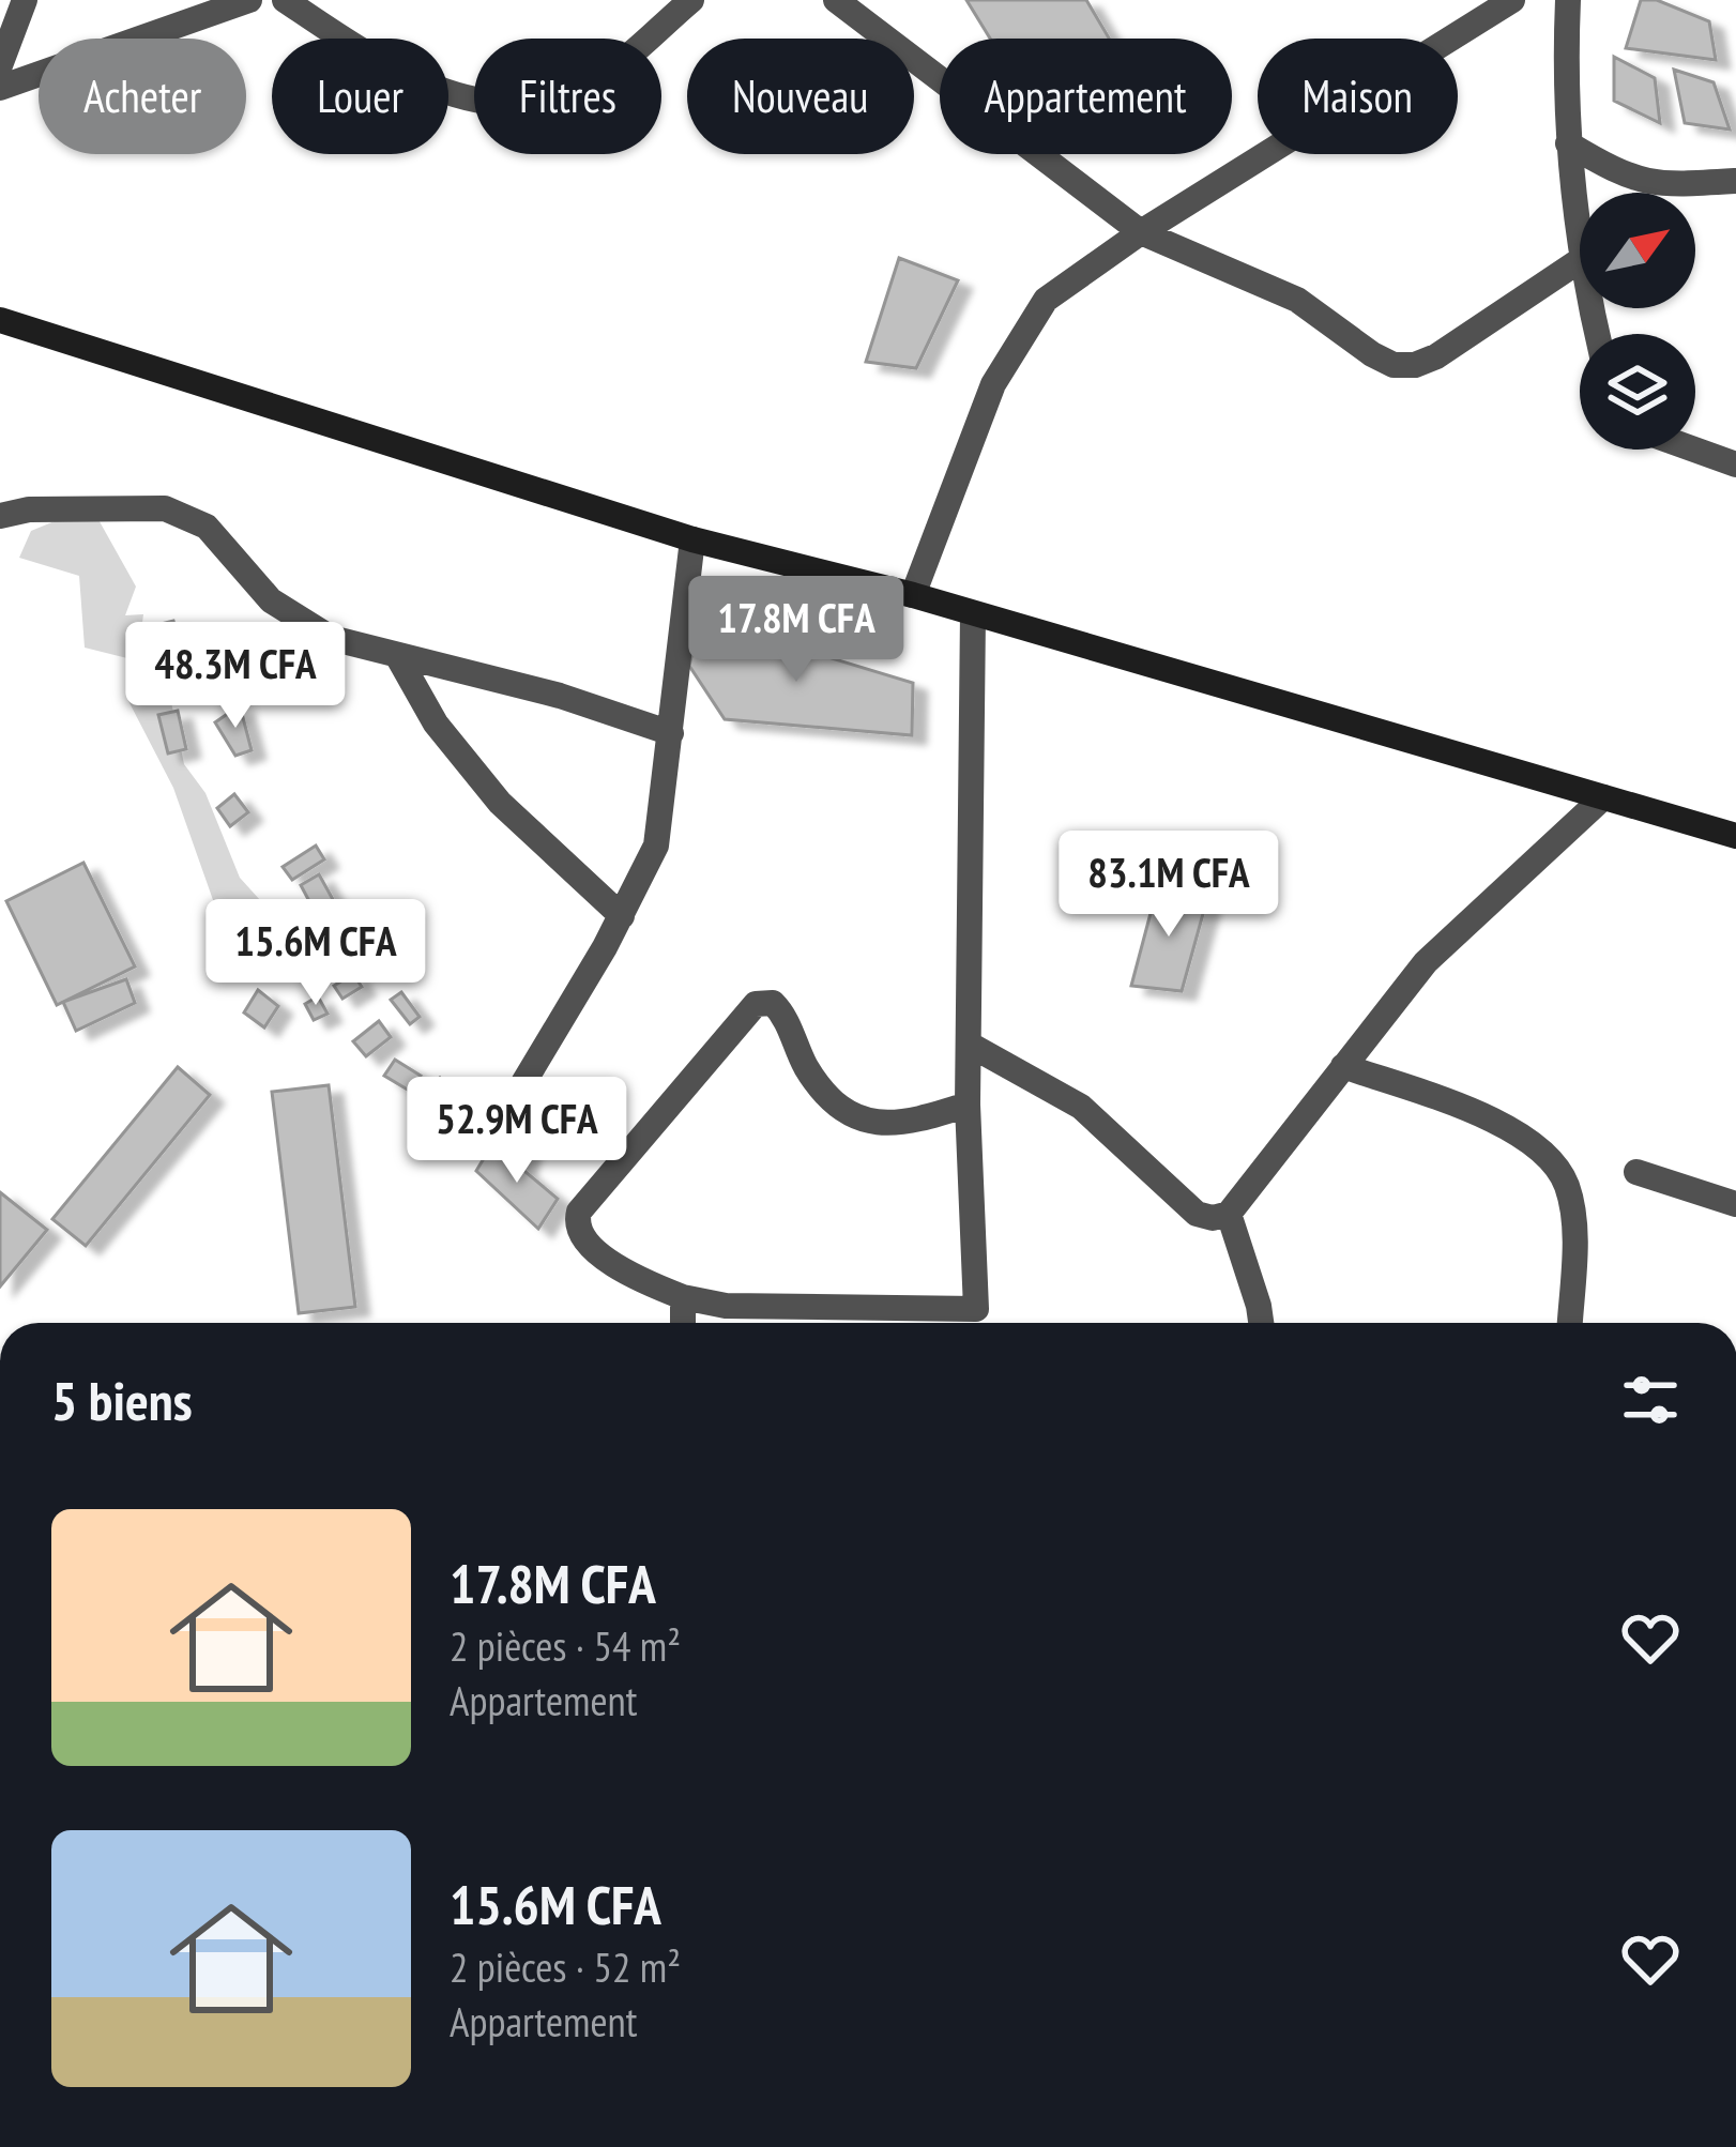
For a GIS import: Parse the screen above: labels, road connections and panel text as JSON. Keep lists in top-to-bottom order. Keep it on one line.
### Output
{"north":"top right","page":{"chip":["Acheter","Louer","Filtres","Nouveau","Appartement","Maison"],"price":["17.8M CFA","48.3M CFA","83.1M CFA","15.6M CFA","52.9M CFA"],"heading":"5 biens","list":[{"name":"17.8M CFA","note":"2 pièces · 54 m² · Appartement"},{"name":"15.6M CFA","note":"2 pièces · 52 m² · Appartement"}]}}
